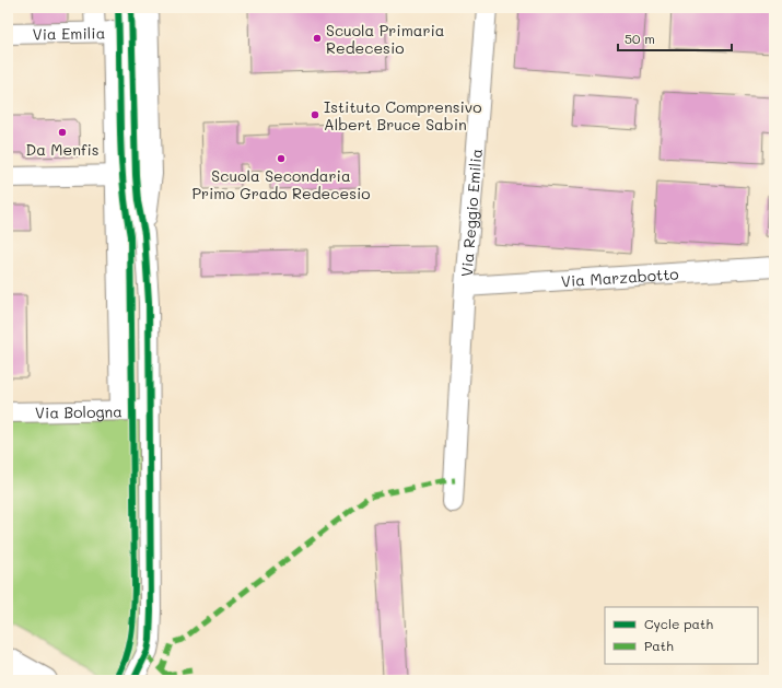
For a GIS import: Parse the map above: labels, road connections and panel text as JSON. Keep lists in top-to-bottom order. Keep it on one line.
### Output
{"streets":{"street":["Via Emilia","Via Reggio Emilia","Via Marzabotto","Via Bologna"]},"crossings":[["Via Reggio Emilia","Via Marzabotto"]],"places":["Scuola Primaria Redecesio","Istituto Comprensivo Albert Bruce Sabin","Da Menfis","Scuola Secondaria Primo Grado Redecesio"],"legend":["Cycle path","Path"],"scale_bar":"50 m"}
